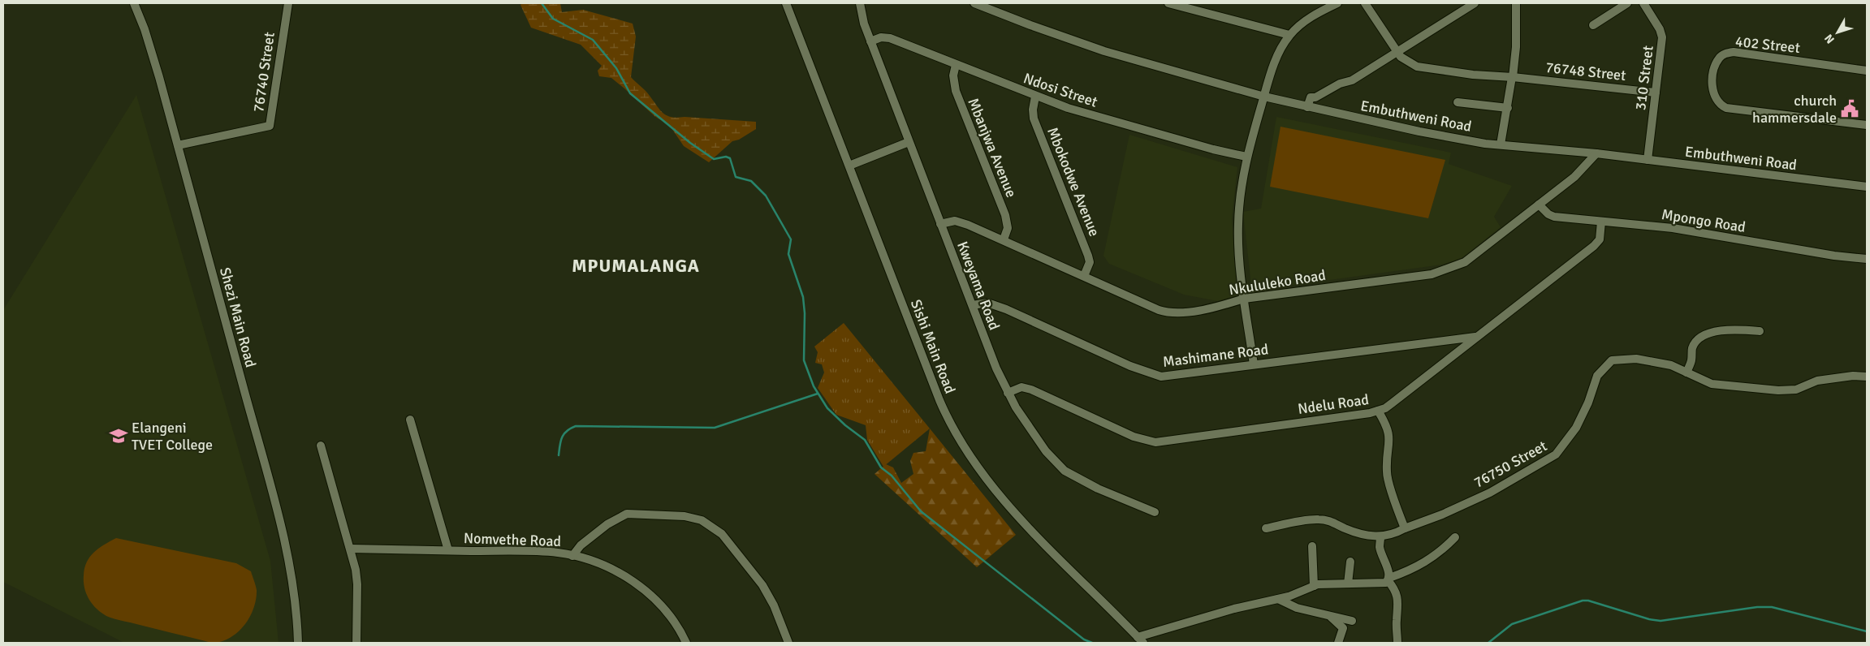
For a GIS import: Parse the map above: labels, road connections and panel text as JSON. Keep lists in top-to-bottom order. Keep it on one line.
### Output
{"streets":{"street":["402 Street","76748 Street","76740 Street","310 Street","Ndosi Street","Embuthweni Road","Mbanjwa Avenue","Mbokodwe Avenue","Mpongo Road","Nkululeko Road","Kweyama Road","Shezi Main Road","Sishi Main Road","Mashimane Road","Ndelu Road","76750 Street","Nomvethe Road"]},"crossings":[["76748 Street","310 Street"],["76740 Street","Shezi Main Road"],["310 Street","Embuthweni Road"],["Ndosi Street","Mbanjwa Avenue"],["Ndosi Street","Mbokodwe Avenue"],["Ndosi Street","Kweyama Road"],["Embuthweni Road","Nkululeko Road"],["Mbanjwa Avenue","Nkululeko Road"],["Mbokodwe Avenue","Nkululeko Road"],["Mpongo Road","Nkululeko Road"],["Mpongo Road","Ndelu Road"],["Nkululeko Road","Kweyama Road"],["Kweyama Road","Mashimane Road"],["Kweyama Road","Ndelu Road"],["Mashimane Road","Ndelu Road"]],"districts":["MPUMALANGA"],"places":{"public building":["church hammersdale"],"school or university":["Elangeni TVET College"]},"north":"bottom left"}
